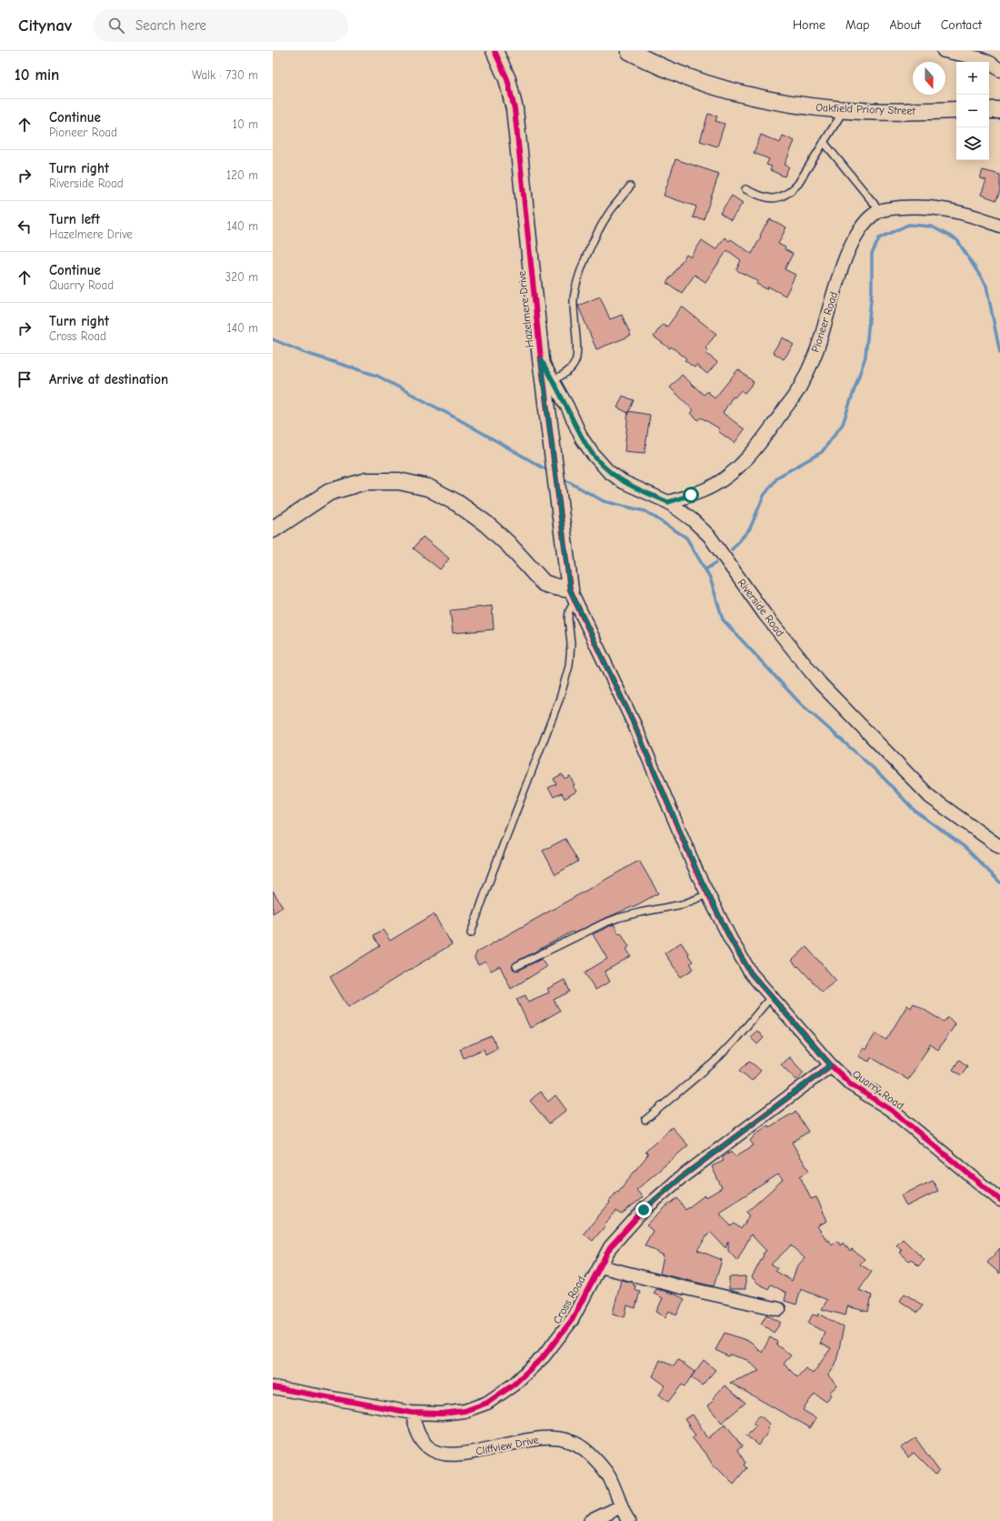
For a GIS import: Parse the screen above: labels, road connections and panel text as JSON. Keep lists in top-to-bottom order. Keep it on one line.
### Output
{"streets":{"street":["Oakfield Priory Street","Hazelmere Drive","Pioneer Road","Riverside Road","Quarry Road","Cross Road","Cliffview Drive"]},"crossings":[["Hazelmere Drive","Riverside Road"],["Hazelmere Drive","Quarry Road"],["Pioneer Road","Riverside Road"],["Quarry Road","Cross Road"],["Cross Road","Cliffview Drive"]],"north":"bottom","page":{"header":"Citynav","search":"Search here","nav":["Home","Map","About","Contact"],"heading":["10 min","Walk · 730 m"],"map_buttons":["+","−"],"list":[["Continue","Pioneer Road","10 m"],["Turn right","Riverside Road","120 m"],["Turn left","Hazelmere Drive","140 m"],["Continue","Quarry Road","320 m"],["Turn right","Cross Road","140 m"],"Arrive at destination"]}}
